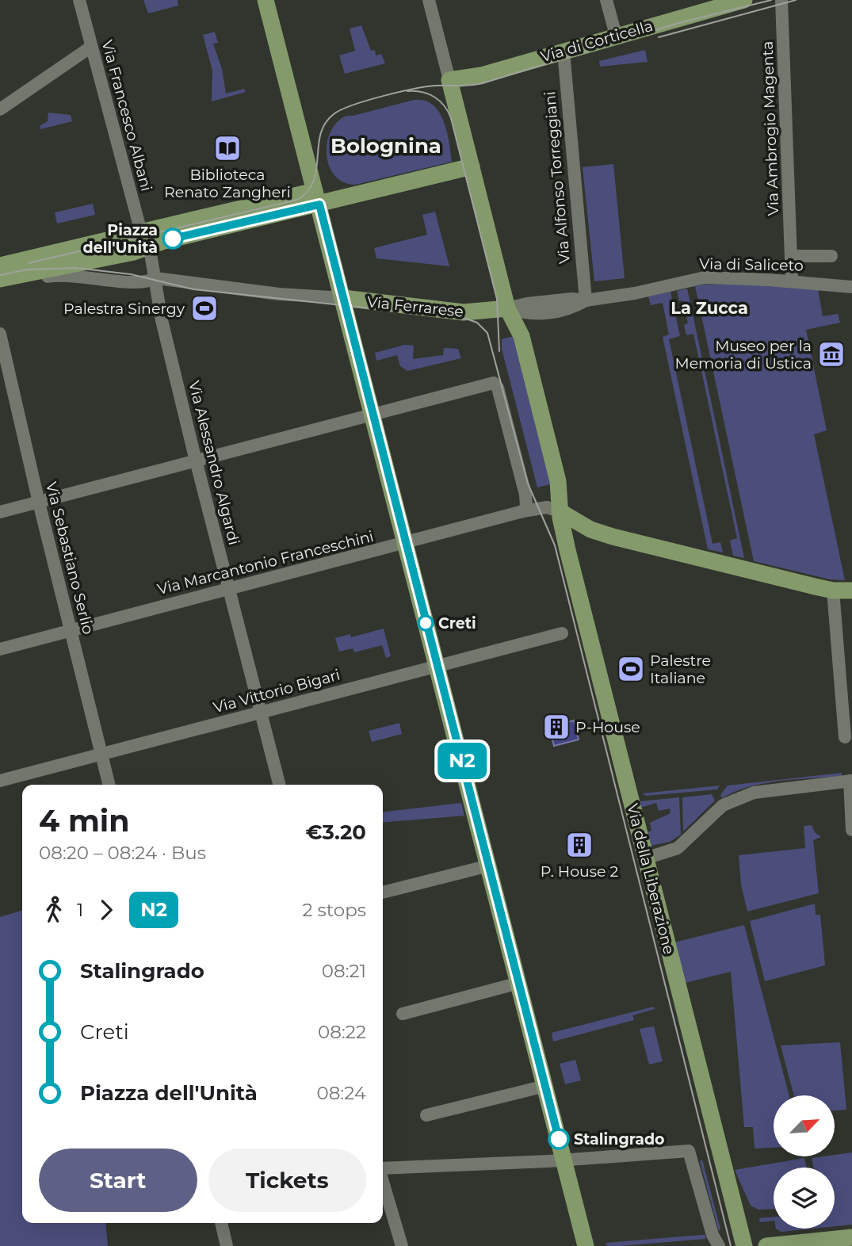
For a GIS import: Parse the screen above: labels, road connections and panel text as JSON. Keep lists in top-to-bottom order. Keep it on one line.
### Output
{"streets":{"main road":["Via di Corticella","Via Ferrarese","Via della Liberazione"],"street":["Via Francesco Albani","Via Ambrogio Magenta","Via Alfonso Torreggiani","Via di Saliceto","Via Alessandro Algardi","Via Sebastiano Serlio","Via Marcantonio Franceschini","Via Vittorio Bigari"]},"crossings":[["Via di Corticella","Via Alfonso Torreggiani"],["Via Francesco Albani","Via Alessandro Algardi"],["Via Ambrogio Magenta","Via di Saliceto"],["Via Alfonso Torreggiani","Via di Saliceto"],["Via di Saliceto","Via Ferrarese"],["Via Ferrarese","Via Alessandro Algardi"],["Via Alessandro Algardi","Via Marcantonio Franceschini"],["Via Alessandro Algardi","Via Vittorio Bigari"],["Via Sebastiano Serlio","Via Marcantonio Franceschini"],["Via Sebastiano Serlio","Via Vittorio Bigari"],["Via Marcantonio Franceschini","Via della Liberazione"]],"districts":["Bolognina","La Zucca"],"places":{"library":["Biblioteca Renato Zangheri"],"other":["Piazza dell'Unità","Creti","Stalingrado"],"sports":["Palestra Sinergy","Palestre Italiane"],"museum":["Museo per la Memoria di Ustica"],"building":["P-House","P. House 2"]},"lines":["bus line N2"],"north":"top right","page":{"on_map":"N2","heading":["4 min","08:20 – 08:24 · Bus","€3.20"],"legs":["1","N2","2 stops"],"list":[{"name":"Stalingrado","value":"08:21"},{"name":"Creti","value":"08:22"},{"name":"Piazza dell'Unità","value":"08:24"}],"buttons":["Start","Tickets"]}}
